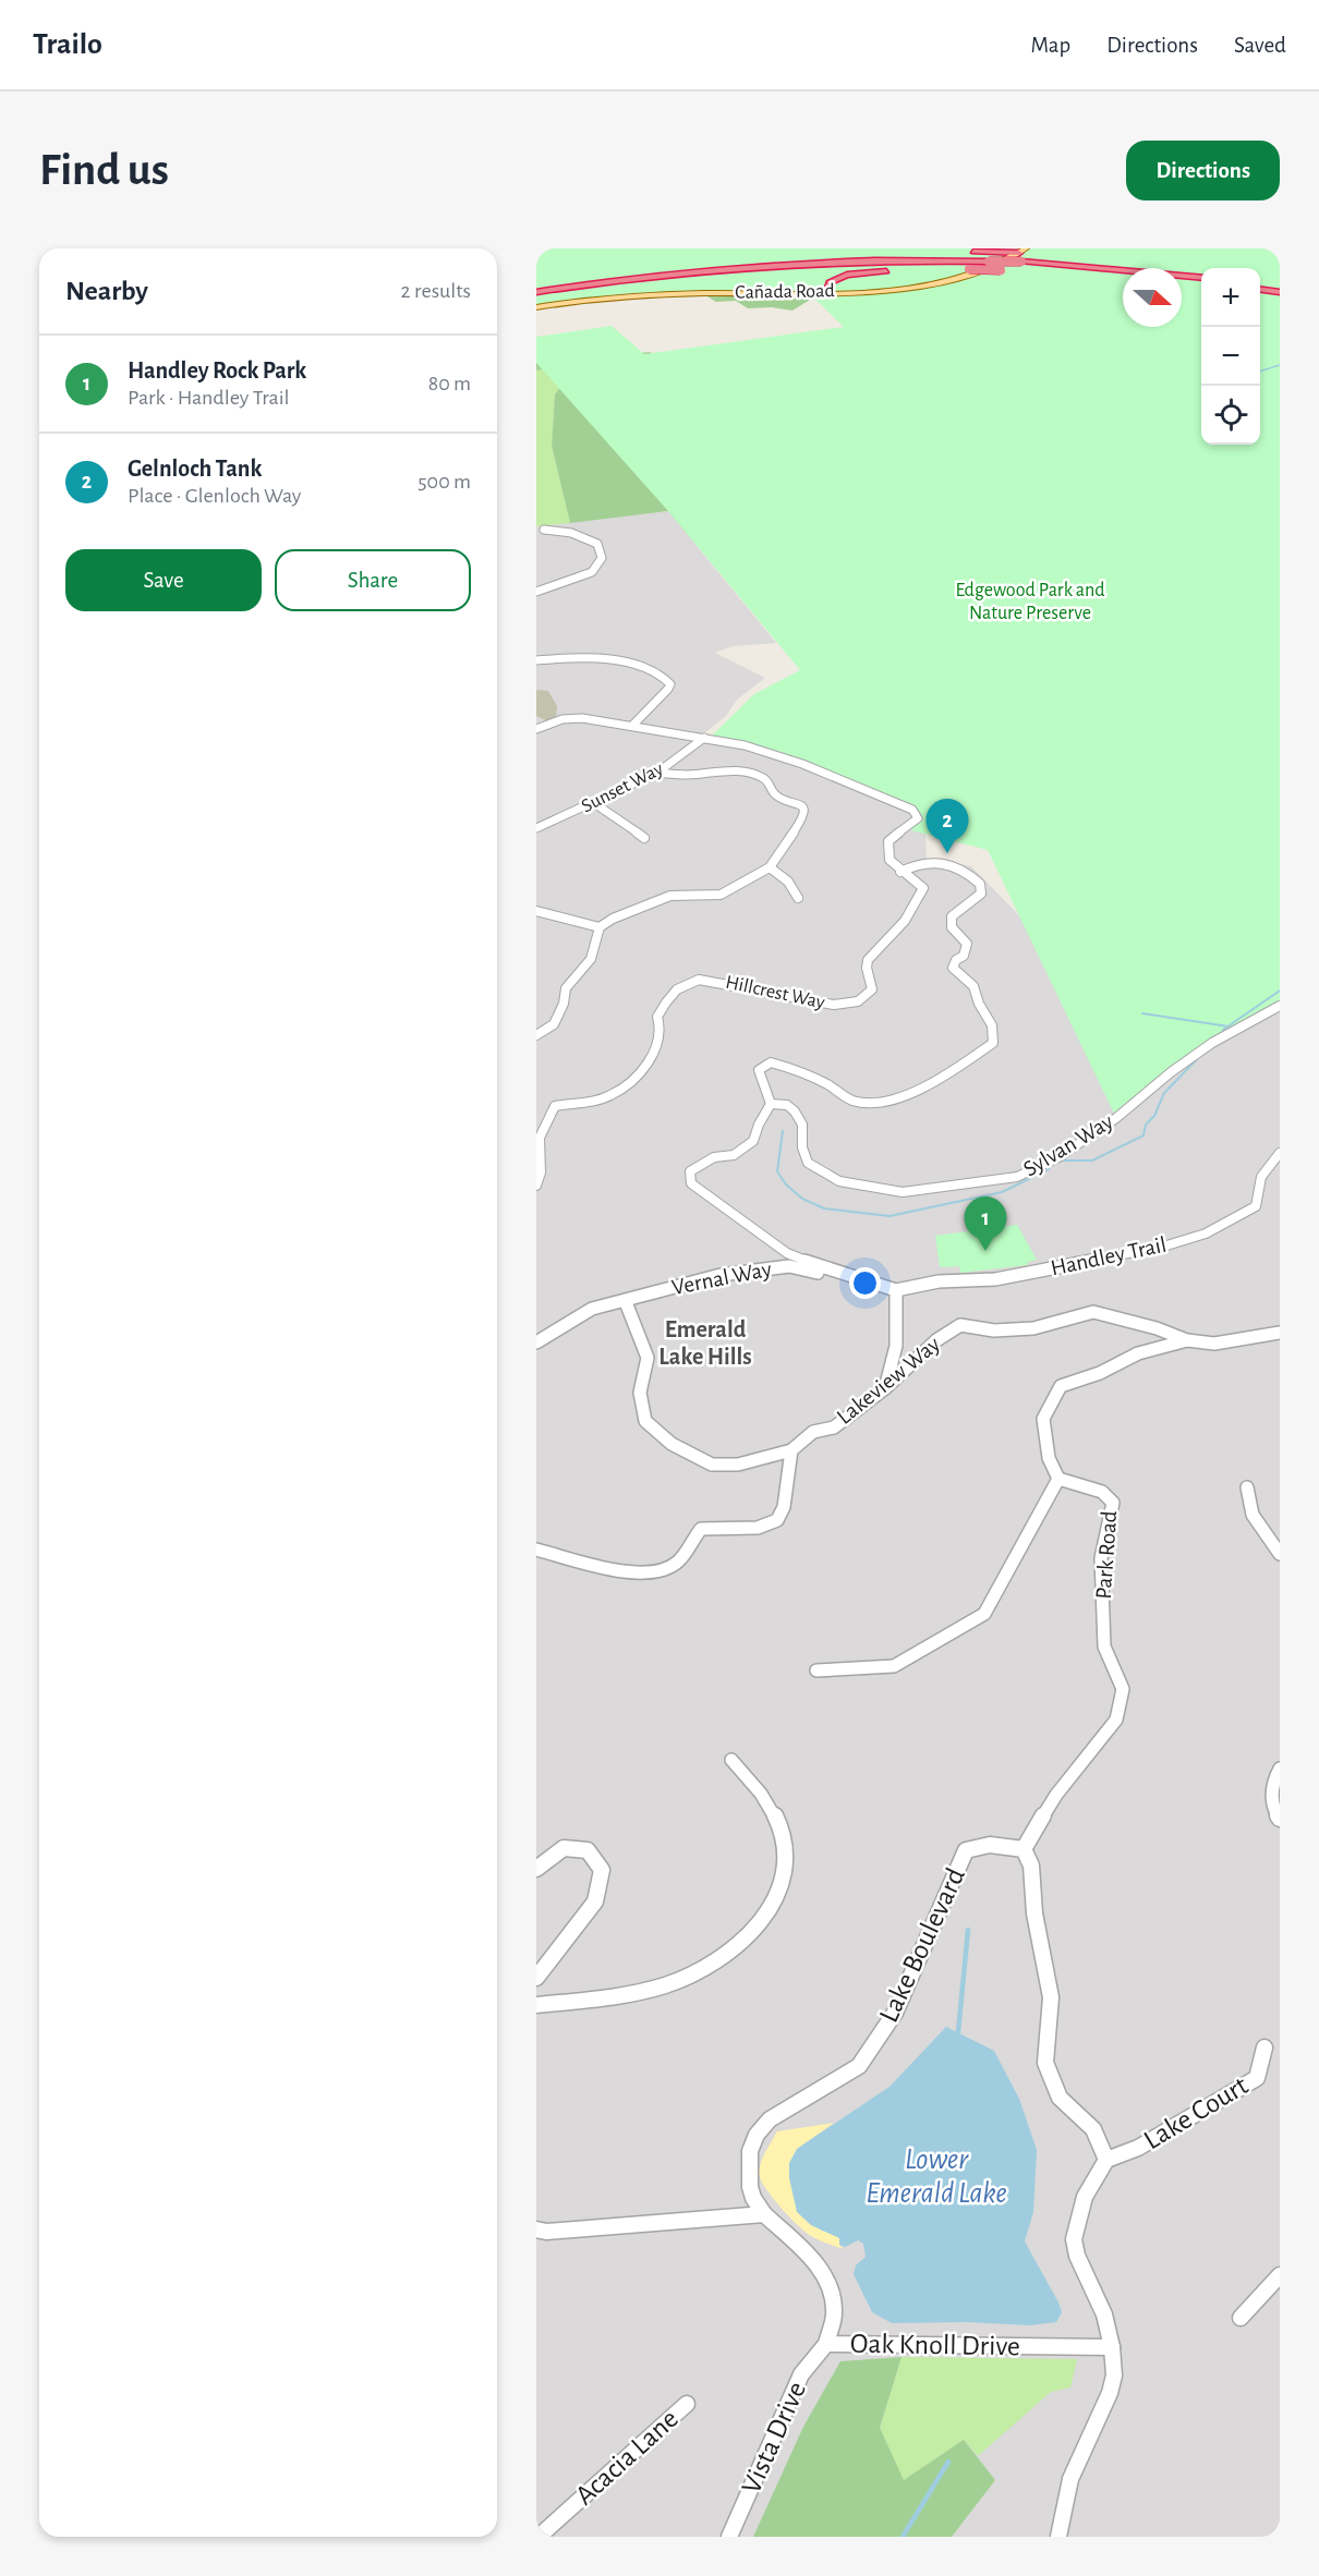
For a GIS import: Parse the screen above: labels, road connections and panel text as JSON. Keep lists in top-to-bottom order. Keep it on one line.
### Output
{"streets":{"main road":["Cañada Road"],"street":["Sunset Way","Hillcrest Way","Sylvan Way","Handley Trail","Vernal Way","Lakeview Way","Park Road","Lake Boulevard","Lake Court","Oak Knoll Drive","Vista Drive","Acacia Lane"]},"crossings":[["Sunset Way","Hillcrest Way"],["Handley Trail","Vernal Way"],["Vernal Way","Lakeview Way"],["Park Road","Lake Boulevard"],["Lake Boulevard","Oak Knoll Drive"],["Oak Knoll Drive","Vista Drive"]],"districts":["Emerald Lake Hills"],"water":["Lower Emerald Lake"],"parks":["Edgewood Park and Nature Preserve"],"north":"right","page":{"header":"Trailo","nav":["Map","Directions","Saved"],"buttons":["Directions",["Save","Share"]],"title":"Find us","heading":["Nearby","2 results"],"map_buttons":["+","−"],"list":[{"mark":"1","name":"Handley Rock Park","note":"Park · Handley Trail","value":"80 m"},{"mark":"2","name":"Gelnloch Tank","note":"Place · Glenloch Way","value":"500 m"}],"pins":["2","1"]}}
